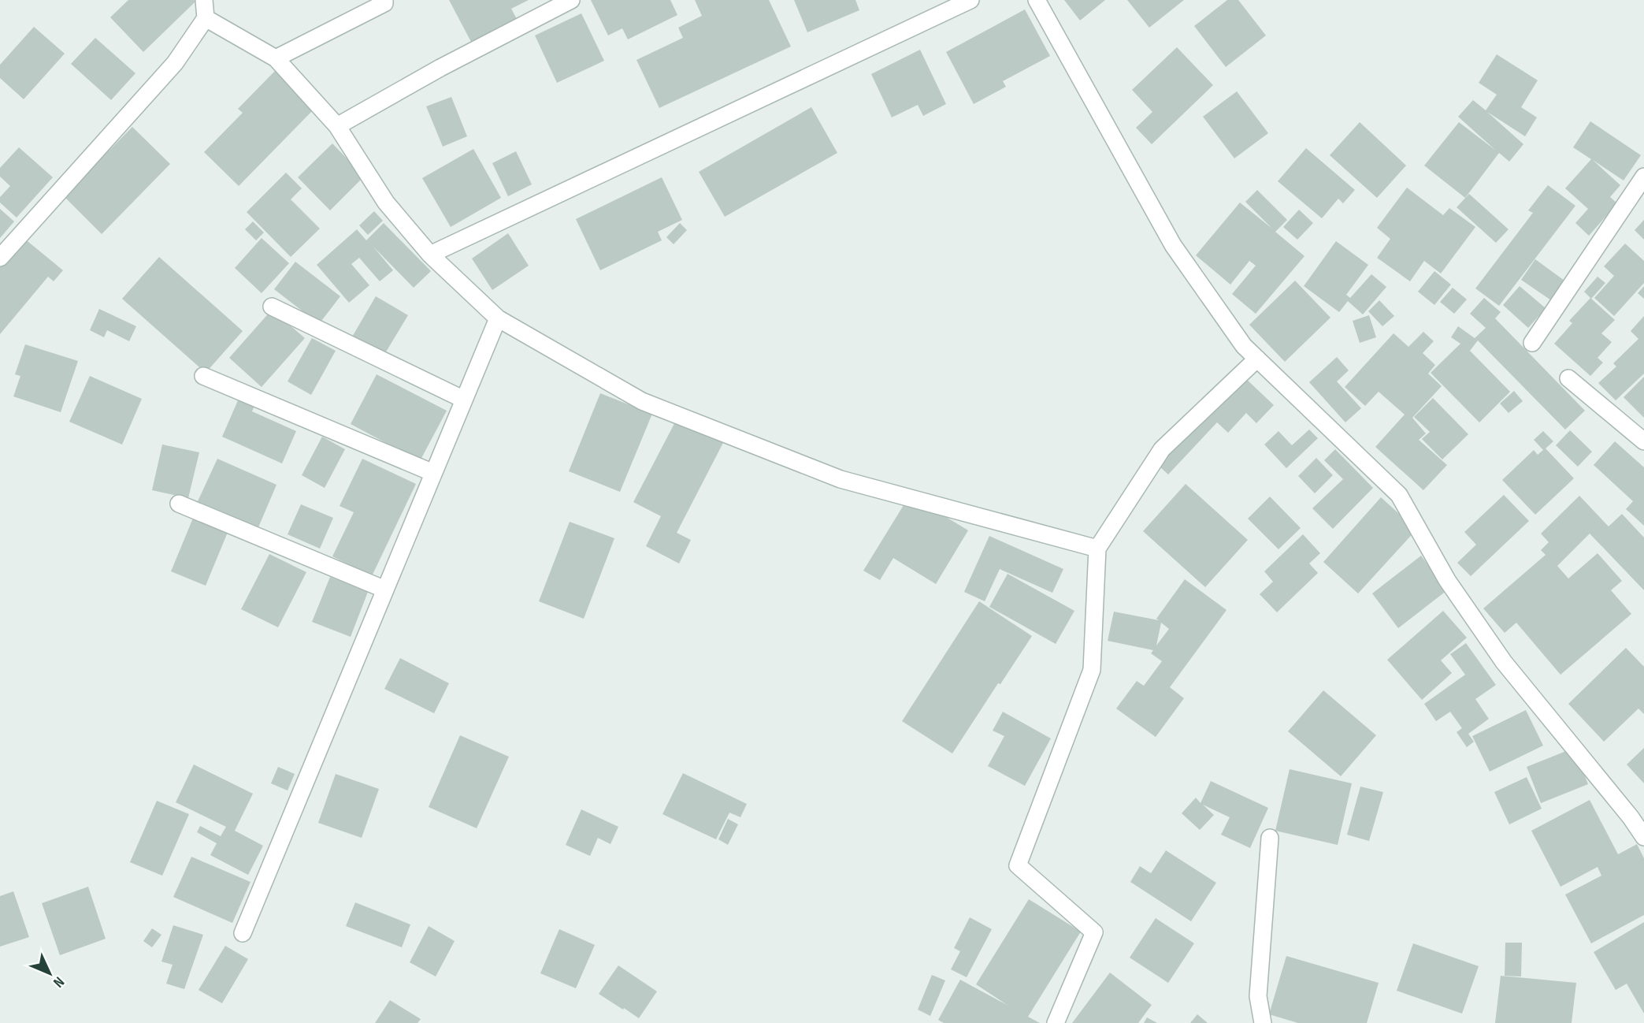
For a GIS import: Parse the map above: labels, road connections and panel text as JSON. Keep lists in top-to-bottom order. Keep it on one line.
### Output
{"north":"bottom right"}
